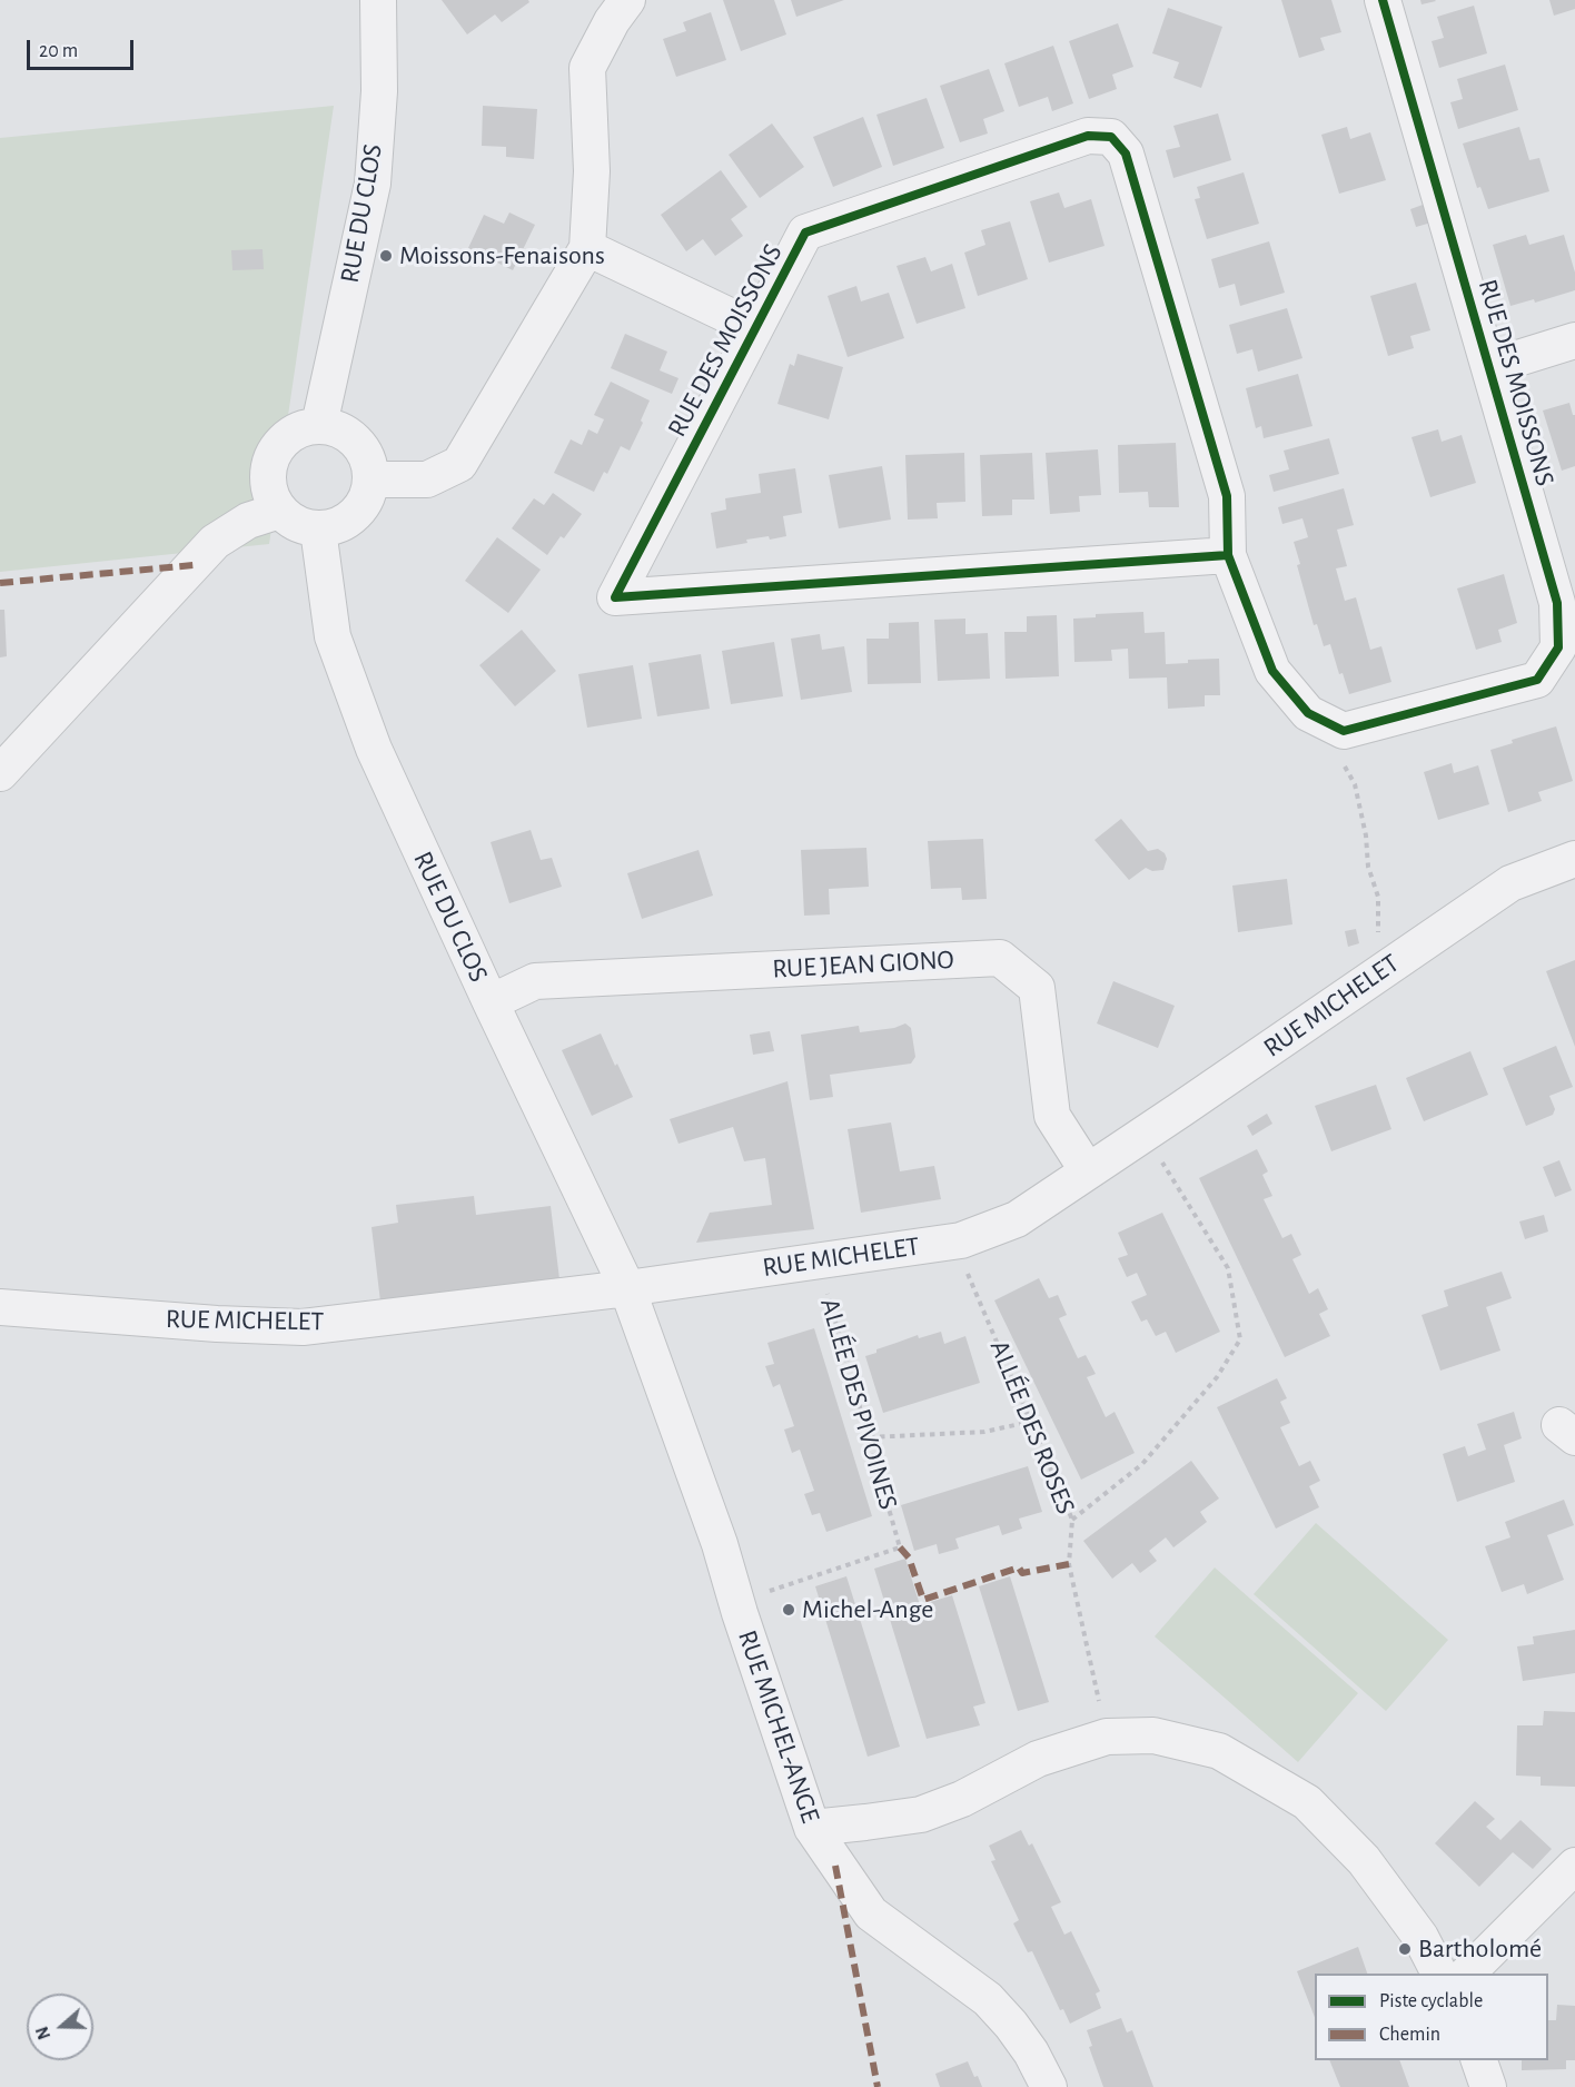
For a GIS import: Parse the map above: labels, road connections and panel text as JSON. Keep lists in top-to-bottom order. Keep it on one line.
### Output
{"streets":{"street":["RUE DU CLOS","RUE DES MOISSONS","RUE JEAN GIONO","RUE MICHELET","RUE MICHEL-ANGE"],"path":["ALLÉE DES PIVOINES","ALLÉE DES ROSES"]},"crossings":[["RUE DU CLOS","RUE JEAN GIONO"],["RUE DU CLOS","RUE MICHELET"],["RUE DU CLOS","RUE MICHEL-ANGE"],["RUE JEAN GIONO","RUE MICHELET"],["RUE MICHELET","ALLÉE DES PIVOINES"],["RUE MICHELET","ALLÉE DES ROSES"],["RUE MICHELET","RUE MICHEL-ANGE"],["ALLÉE DES PIVOINES","RUE MICHEL-ANGE"]],"places":["Moissons-Fenaisons","Michel-Ange","Bartholomé"],"legend":["Piste cyclable","Chemin"],"scale_bar":"20 m","north":"left"}
